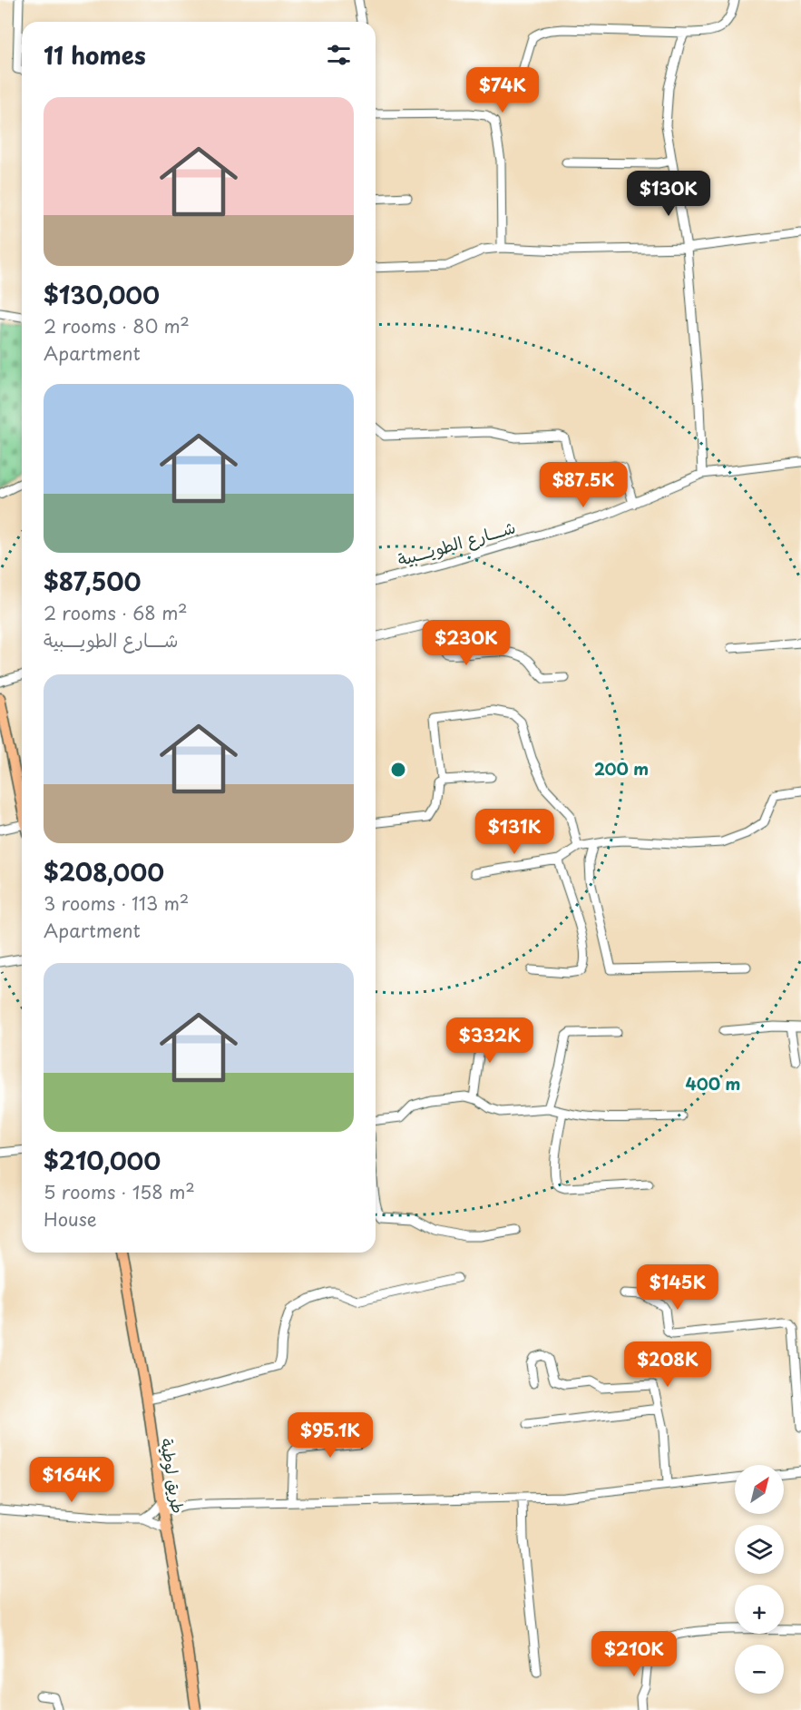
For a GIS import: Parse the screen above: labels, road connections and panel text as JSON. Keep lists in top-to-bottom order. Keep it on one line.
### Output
{"streets":{"main road":["طريق لوطية"],"street":["شــــارع الطويــــبية"]},"north":"top right","page":{"heading":"11 homes","price":["$74K","$130K","$87.5K","$230K","$131K","$332K","$145K","$208K","$95.1K","$164K","$210K"],"list":[{"name":"$130,000","note":"2 rooms · 80 m² · Apartment"},{"name":"$87,500","note":"2 rooms · 68 m² · شــــارع الطويــــبية"},{"name":"$208,000","note":"3 rooms · 113 m² · Apartment"},{"name":"$210,000","note":"5 rooms · 158 m² · House"}],"map_buttons":["+","−"]},"rings":["200 m","400 m"]}
